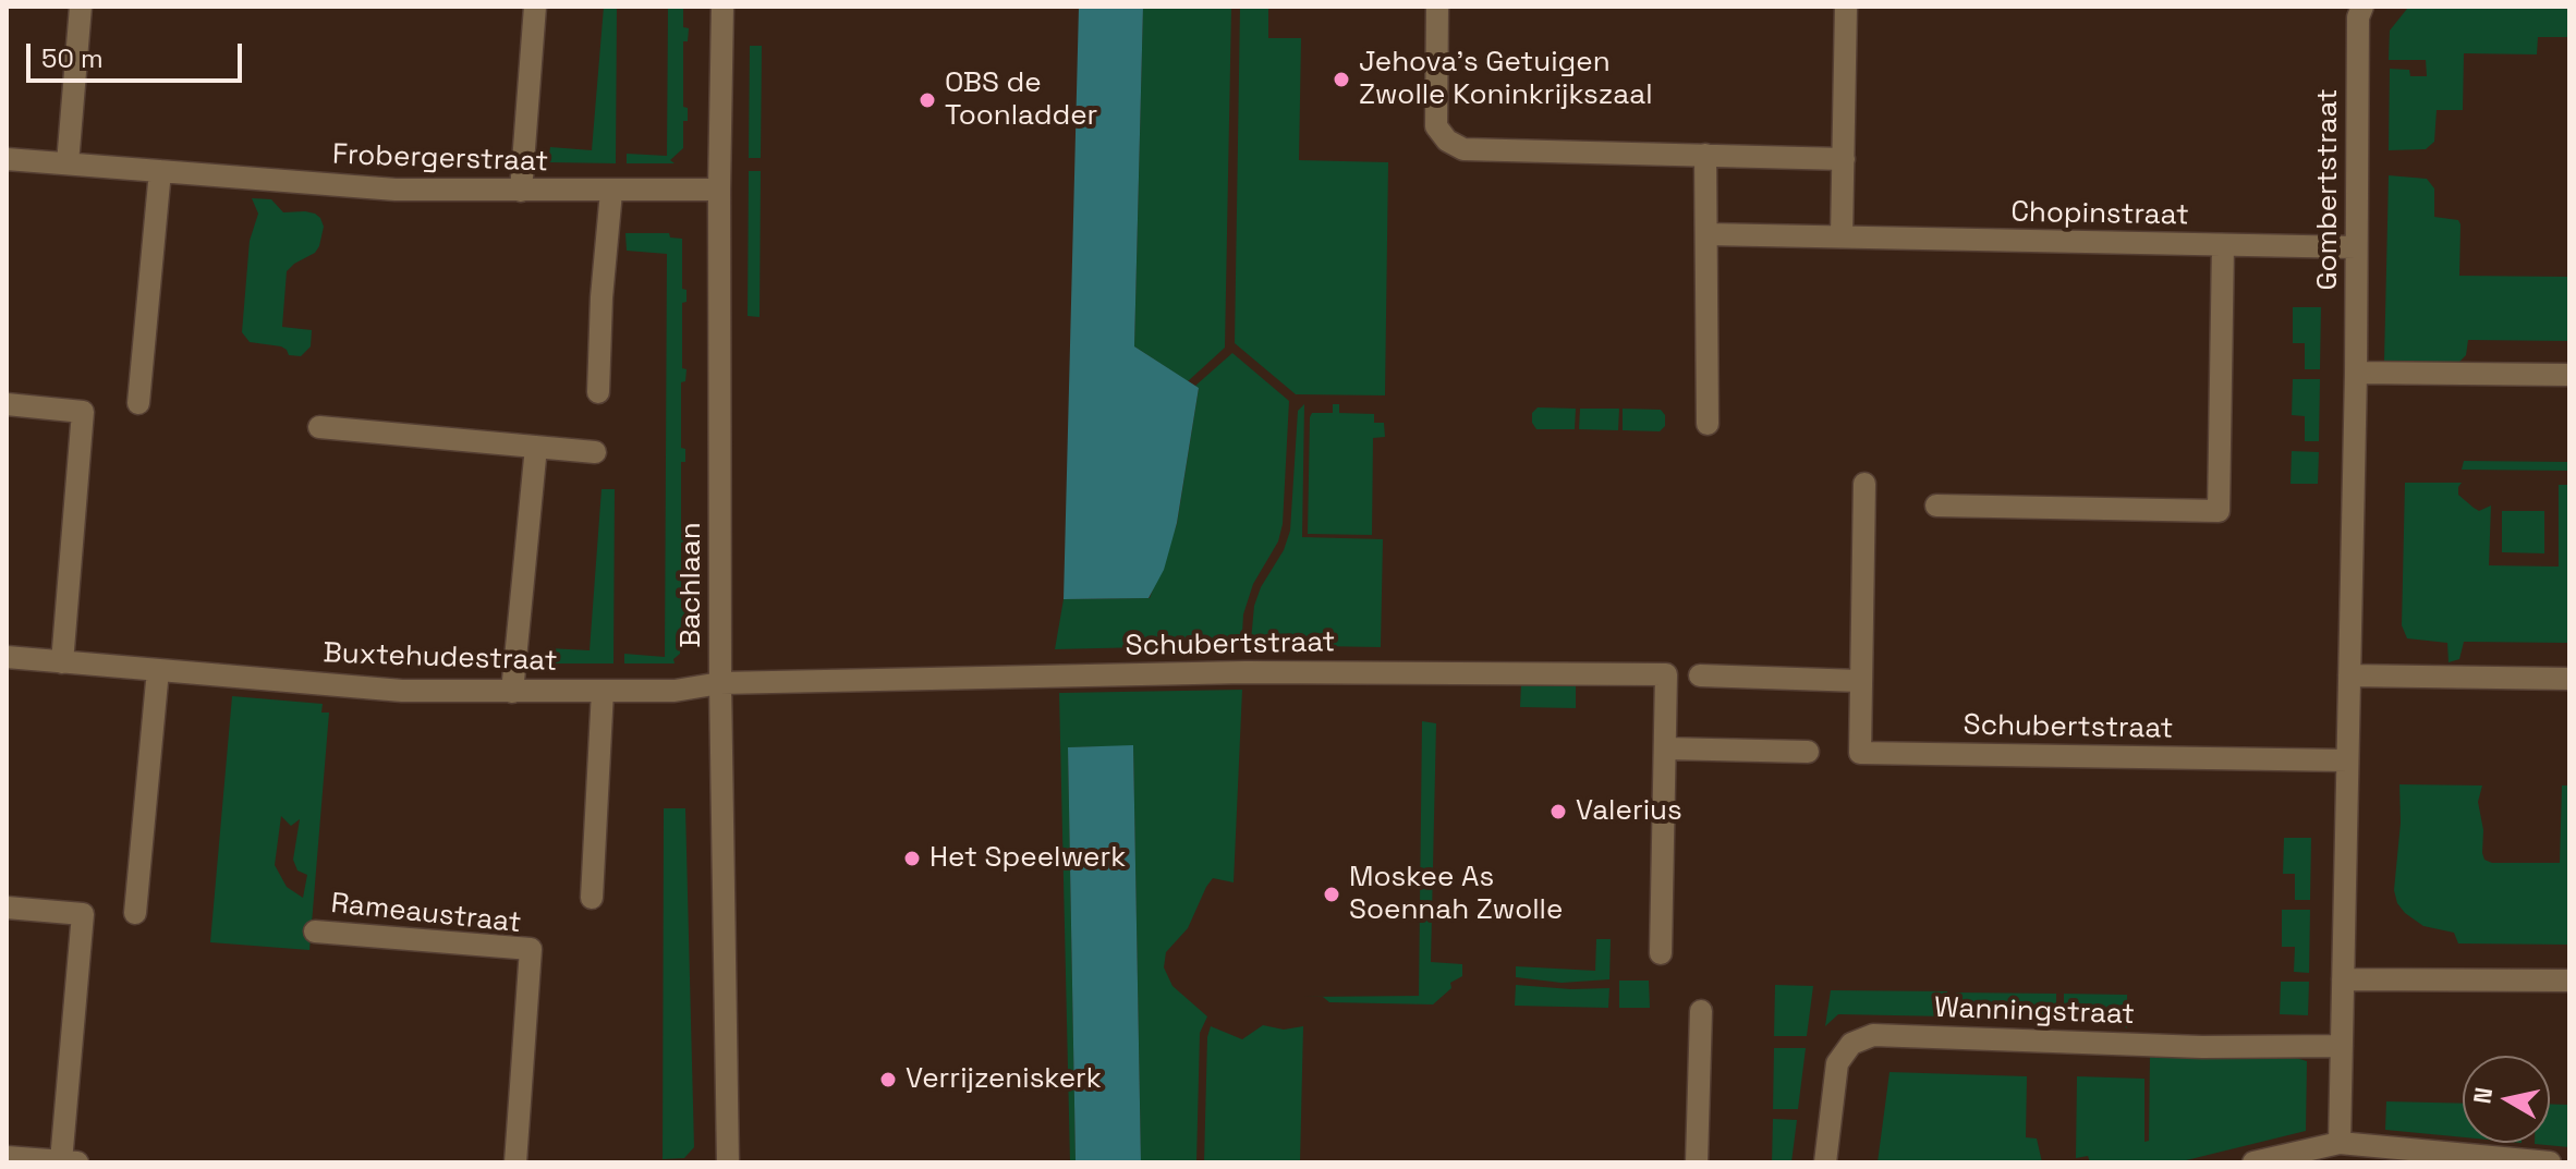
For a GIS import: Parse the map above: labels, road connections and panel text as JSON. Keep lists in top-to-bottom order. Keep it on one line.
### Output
{"streets":{"street":["Frobergerstraat","Gombertstraat","Chopinstraat","Bachlaan","Schubertstraat","Buxtehudestraat","Rameaustraat","Wanningstraat"]},"crossings":[["Frobergerstraat","Bachlaan"],["Gombertstraat","Chopinstraat"],["Gombertstraat","Schubertstraat"],["Gombertstraat","Wanningstraat"],["Bachlaan","Schubertstraat"],["Bachlaan","Buxtehudestraat"],["Schubertstraat","Buxtehudestraat"]],"places":["Jehova's Getuigen Zwolle Koninkrijkszaal","OBS de Toonladder","Valerius","Het Speelwerk","Moskee As Soennah Zwolle","Verrijzeniskerk"],"scale_bar":"50 m","north":"left"}
